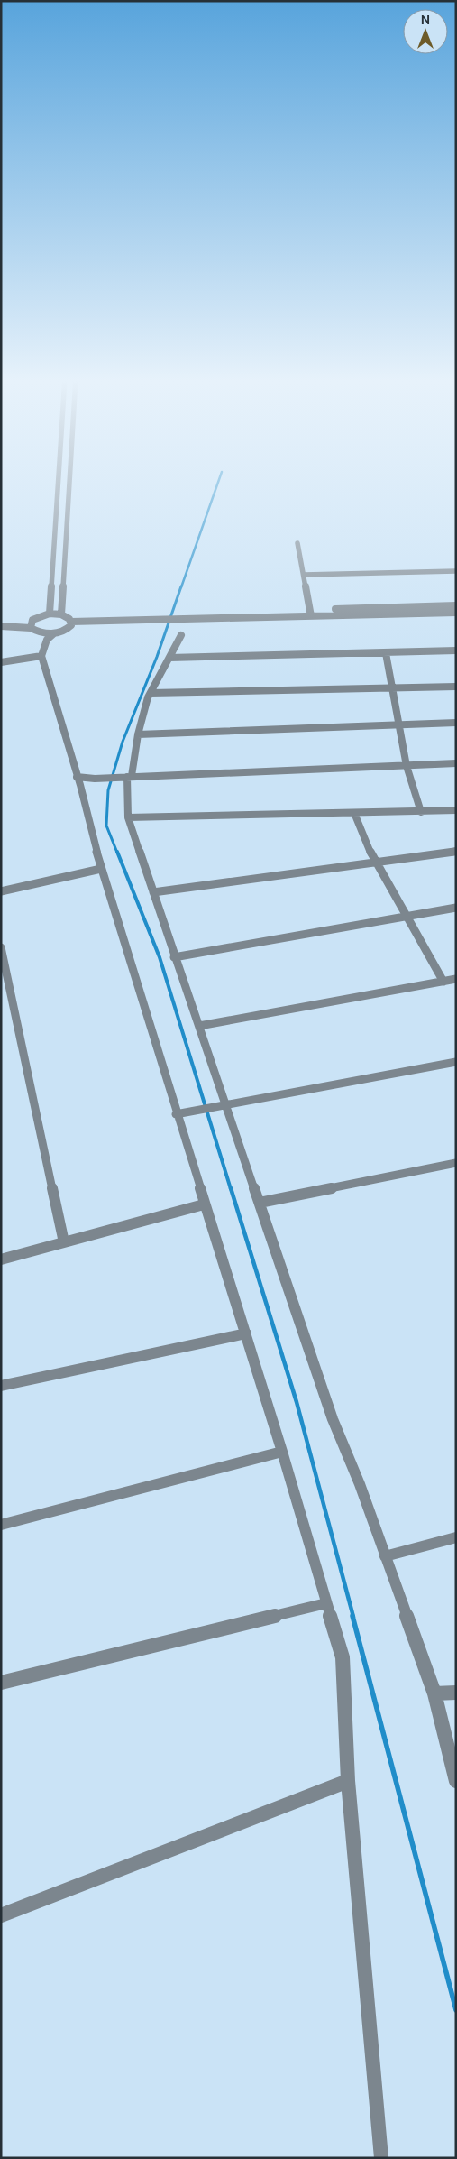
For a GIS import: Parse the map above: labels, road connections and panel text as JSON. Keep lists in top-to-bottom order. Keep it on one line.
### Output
{"north":"top"}
